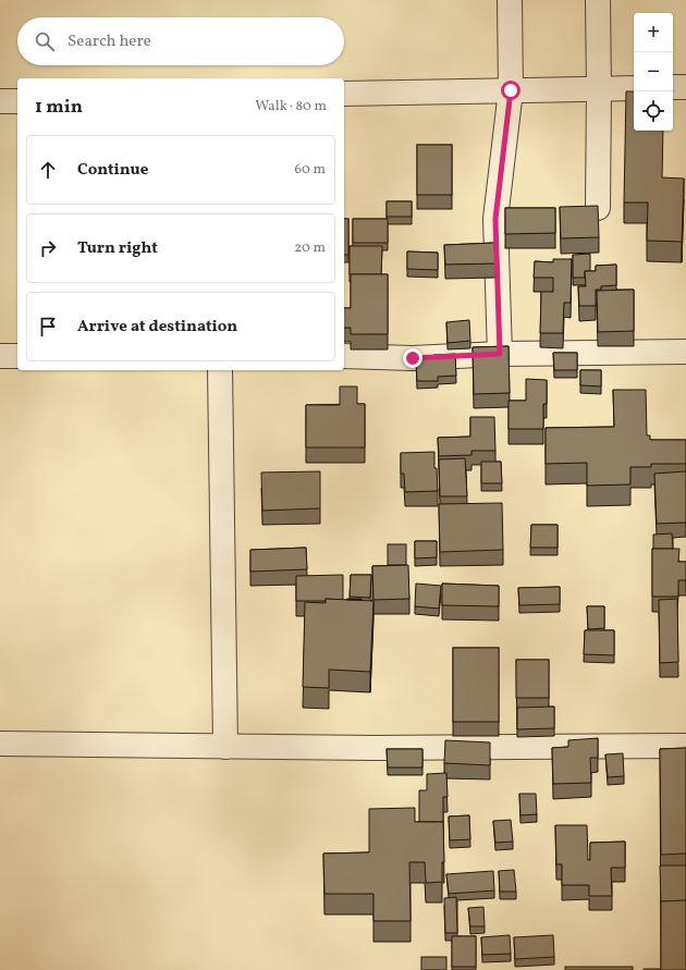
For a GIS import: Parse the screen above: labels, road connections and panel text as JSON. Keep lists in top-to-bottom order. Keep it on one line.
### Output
{"page":{"map_buttons":["+","−"],"search":"Search here","heading":["1 min","Walk · 80 m"],"list":[["Continue","60 m"],["Turn right","20 m"],"Arrive at destination"]}}
